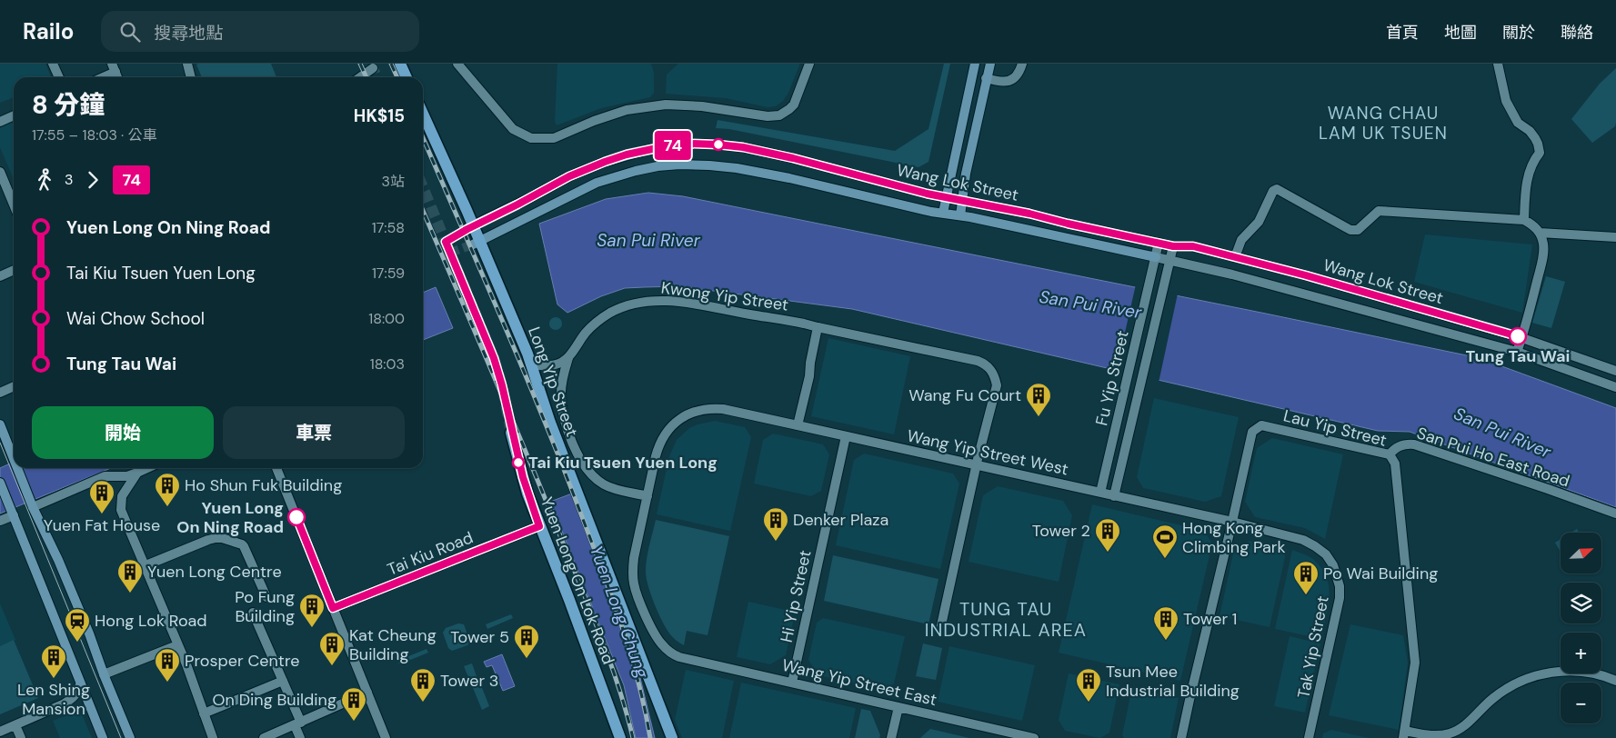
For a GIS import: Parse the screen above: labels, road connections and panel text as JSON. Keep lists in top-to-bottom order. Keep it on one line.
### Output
{"streets":{"main road":["Wang Lok Street","Long Yip Street","Yuen Long On Lok Road"],"street":["Kwong Yip Street","Fu Yip Street","Lau Yip Street","Wang Yip Street West","San Pui Ho East Road","Tai Kiu Road","Hi Yip Street","Tak Yip Street","Wang Yip Street East"]},"crossings":[["Wang Lok Street","Fu Yip Street"],["Wang Lok Street","Long Yip Street"],["Kwong Yip Street","Wang Yip Street West"],["Fu Yip Street","Wang Yip Street West"],["Lau Yip Street","Wang Yip Street West"],["Lau Yip Street","San Pui Ho East Road"],["Lau Yip Street","Tak Yip Street"],["Wang Yip Street West","Hi Yip Street"],["Wang Yip Street West","Tak Yip Street"],["Wang Yip Street West","Wang Yip Street East"],["Tai Kiu Road","Yuen Long On Lok Road"],["Hi Yip Street","Wang Yip Street East"]],"districts":["WANG CHAU LAM UK TSUEN","TUNG TAU INDUSTRIAL AREA"],"water":["San Pui River","Yuen Long Chung"],"places":{"other":["Tung Tau Wai","Tai Kiu Tsuen Yuen Long","Yuen Long On Ning Road"],"building":["Wang Fu Court","Ho Shun Fuk Building","Yuen Fat House","Denker Plaza","Tower 2","Yuen Long Centre","Po Wai Building","Po Fung Building","Tower 1","Tower 5","Kat Cheung Building","Len Shing Mansion","Prosper Centre","Tower 3","Tsun Mee Industrial Building","On Ding Building"],"sports":["Hong Kong Climbing Park"],"station":["Hong Lok Road"]},"lines":["bus line 74"],"north":"top right","page":{"header":"Railo","search":"搜尋地點","nav":["首頁","地圖","關於","聯絡"],"on_map":"74","heading":["8 分鐘","17:55 – 18:03 · 公車","HK$15"],"legs":["3","74","3站"],"list":[{"name":"Yuen Long On Ning Road","value":"17:58"},{"name":"Tai Kiu Tsuen Yuen Long","value":"17:59"},{"name":"Wai Chow School","value":"18:00"},{"name":"Tung Tau Wai","value":"18:03"}],"buttons":["開始","車票"],"map_buttons":["+","−"]}}
